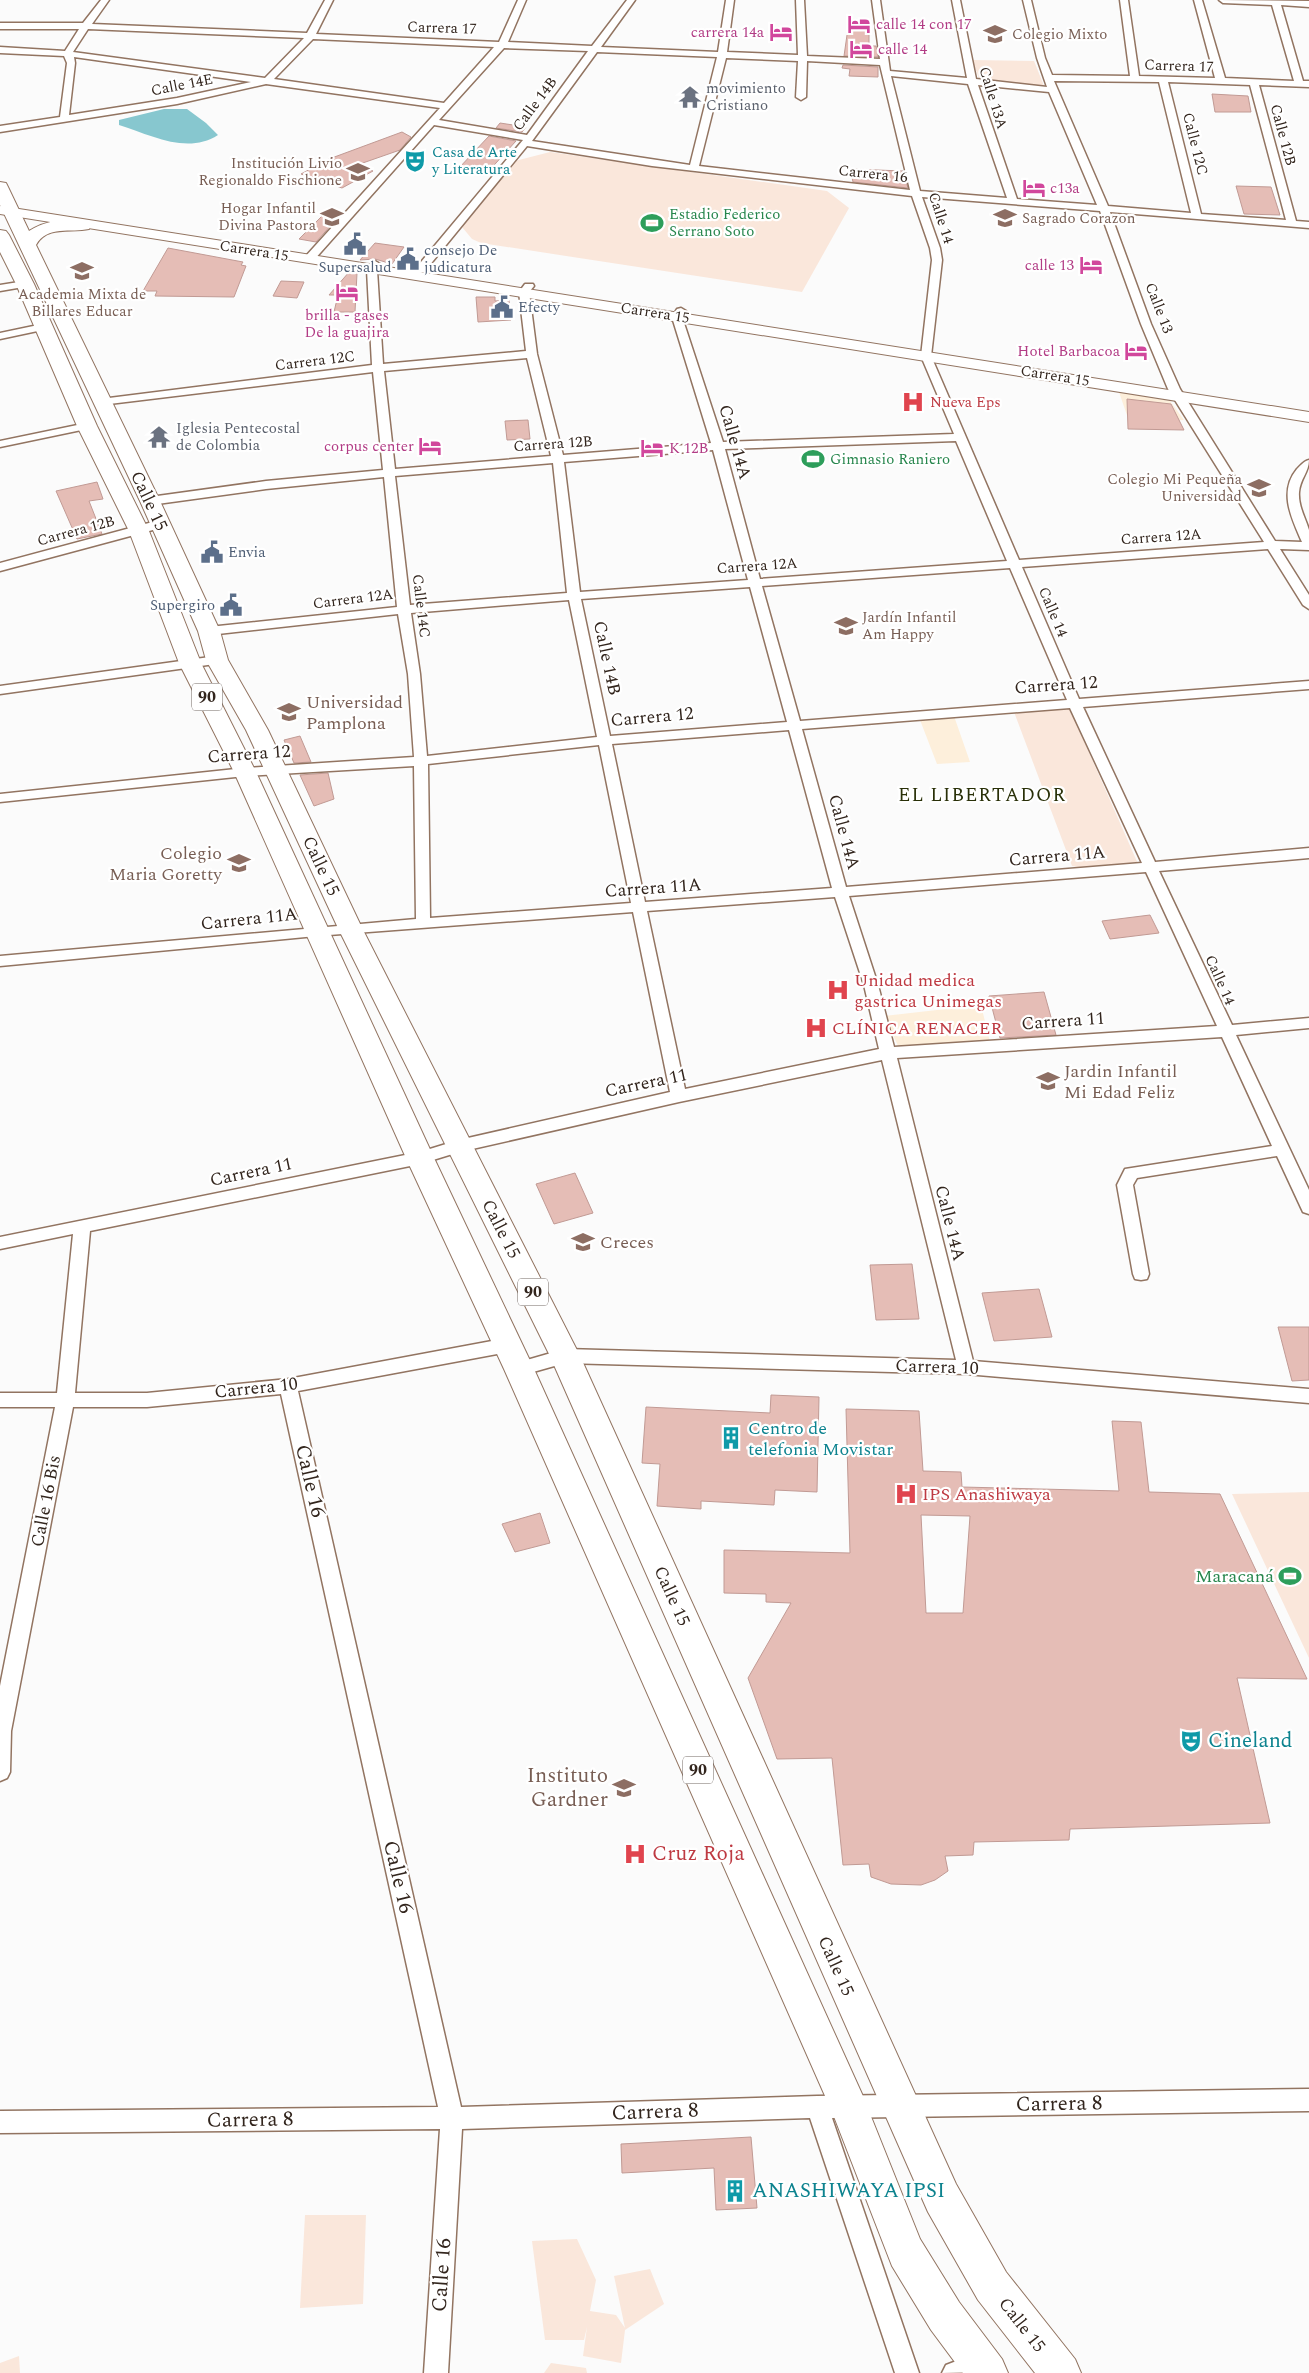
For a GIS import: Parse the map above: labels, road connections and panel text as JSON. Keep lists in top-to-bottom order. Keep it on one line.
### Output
{"streets":{"highway":["Calle 15","90"],"street":["Carrera 17","Calle 14E","Calle 13A","Calle 14B","Calle 12B","Calle 12C","Carrera 16","Calle 14","Carrera 15","Calle 13","Carrera 12C","Calle 14A","Carrera 12B","Carrera 12A","Calle 14C","Carrera 12","Carrera 11A","Carrera 11","Carrera 10","Calle 16","Calle 16 Bis","Carrera 8"]},"crossings":[["Carrera 17","Calle 14B"],["Carrera 17","Calle 12B"],["Carrera 17","Calle 12C"],["Carrera 17","Calle 14"],["Carrera 17","Calle 13"],["Calle 13A","Carrera 16"],["Calle 14B","Carrera 16"],["Calle 14B","Carrera 15"],["Calle 14B","Carrera 12C"],["Calle 14B","Carrera 12B"],["Calle 14B","Carrera 12A"],["Calle 14B","Carrera 12"],["Calle 14B","Carrera 11A"],["Calle 14B","Carrera 11"],["Calle 12B","Carrera 16"],["Calle 12C","Carrera 16"],["Carrera 16","Calle 14"],["Carrera 16","Calle 13"],["Calle 14","Carrera 15"],["Calle 14","Carrera 12B"],["Calle 14","Carrera 12A"],["Calle 14","Carrera 12"],["Calle 14","Carrera 11A"],["Calle 14","Carrera 11"],["Carrera 15","Calle 13"],["Carrera 15","Calle 14A"],["Carrera 15","Calle 15"],["Carrera 15","Calle 14C"],["Calle 13","Carrera 12A"],["Carrera 12C","Calle 15"],["Carrera 12C","Calle 14C"],["Calle 14A","Carrera 12B"],["Calle 14A","Carrera 12A"],["Calle 14A","Carrera 12"],["Calle 14A","Carrera 11A"],["Calle 14A","Carrera 11"],["Calle 14A","Carrera 10"],["Carrera 12B","Calle 15"],["Carrera 12B","Calle 14C"],["Calle 15","Carrera 12A"],["Calle 15","Carrera 12"],["Calle 15","Carrera 11A"],["Calle 15","Carrera 11"],["Calle 15","Carrera 10"],["Calle 15","Carrera 8"],["Carrera 12A","Calle 14C"],["Calle 14C","Carrera 12"],["Calle 14C","Carrera 11A"],["Carrera 11","Calle 16 Bis"],["Carrera 10","Calle 16"],["Carrera 10","Calle 16 Bis"],["Calle 16","Carrera 8"]],"districts":["EL LIBERTADOR"],"places":{"hotel":["calle 14 con 17","carrera 14a","calle 14","c13a","calle 13","brilla - gases De la guajira","Hotel Barbacoa","corpus center","K 12B"],"school or university":["Colegio Mixto","Institución Livio Regionaldo Fischione","Hogar Infantil Divina Pastora","Sagrado Corazon","Academia Mixta de Billares Educar","Colegio Mi Pequeña Universidad","Jardín Infantil Am Happy","Universidad Pamplona","Colegio Maria Goretty","Jardin Infantil Mi Edad Feliz","Creces","Instituto Gardner"],"temple":["movimiento Cristiano","Iglesia Pentecostal de Colombia"],"theatre":["Casa de Arte y Literatura","Cineland"],"sports":["Estadio Federico Serrano Soto","Gimnasio Raniero","Maracaná"],"public building":["Supersalud","consejo De judicatura","Efecty","Envia","Supergiro"],"hospital":["Nueva Eps","Unidad medica gastrica Unimegas","CLÍNICA RENACER","IPS Anashiwaya","Cruz Roja"],"building":["Centro de telefonia Movistar","ANASHIWAYA IPSI"]}}
